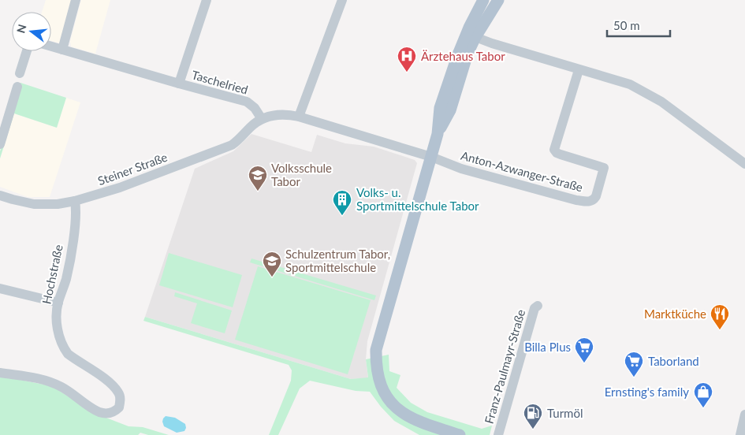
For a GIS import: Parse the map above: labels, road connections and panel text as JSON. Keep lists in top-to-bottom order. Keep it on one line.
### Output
{"streets":{"street":["Taschelried","Steiner Straße","Anton-Azwanger-Straße","Hochstraße","Franz-Paulmayr-Straße"]},"crossings":[["Taschelried","Steiner Straße"],["Steiner Straße","Hochstraße"]],"places":{"hospital":["Ärztehaus Tabor"],"school or university":["Volksschule Tabor","Schulzentrum Tabor, Sportmittelschule"],"building":["Volks- u. Sportmittelschule Tabor"],"restaurant":["Marktküche"],"supermarket":["Billa Plus","Taborland"],"shop":["Ernsting's family"],"fuel station":["Turmöl"]},"scale_bar":"50 m","north":"left"}
